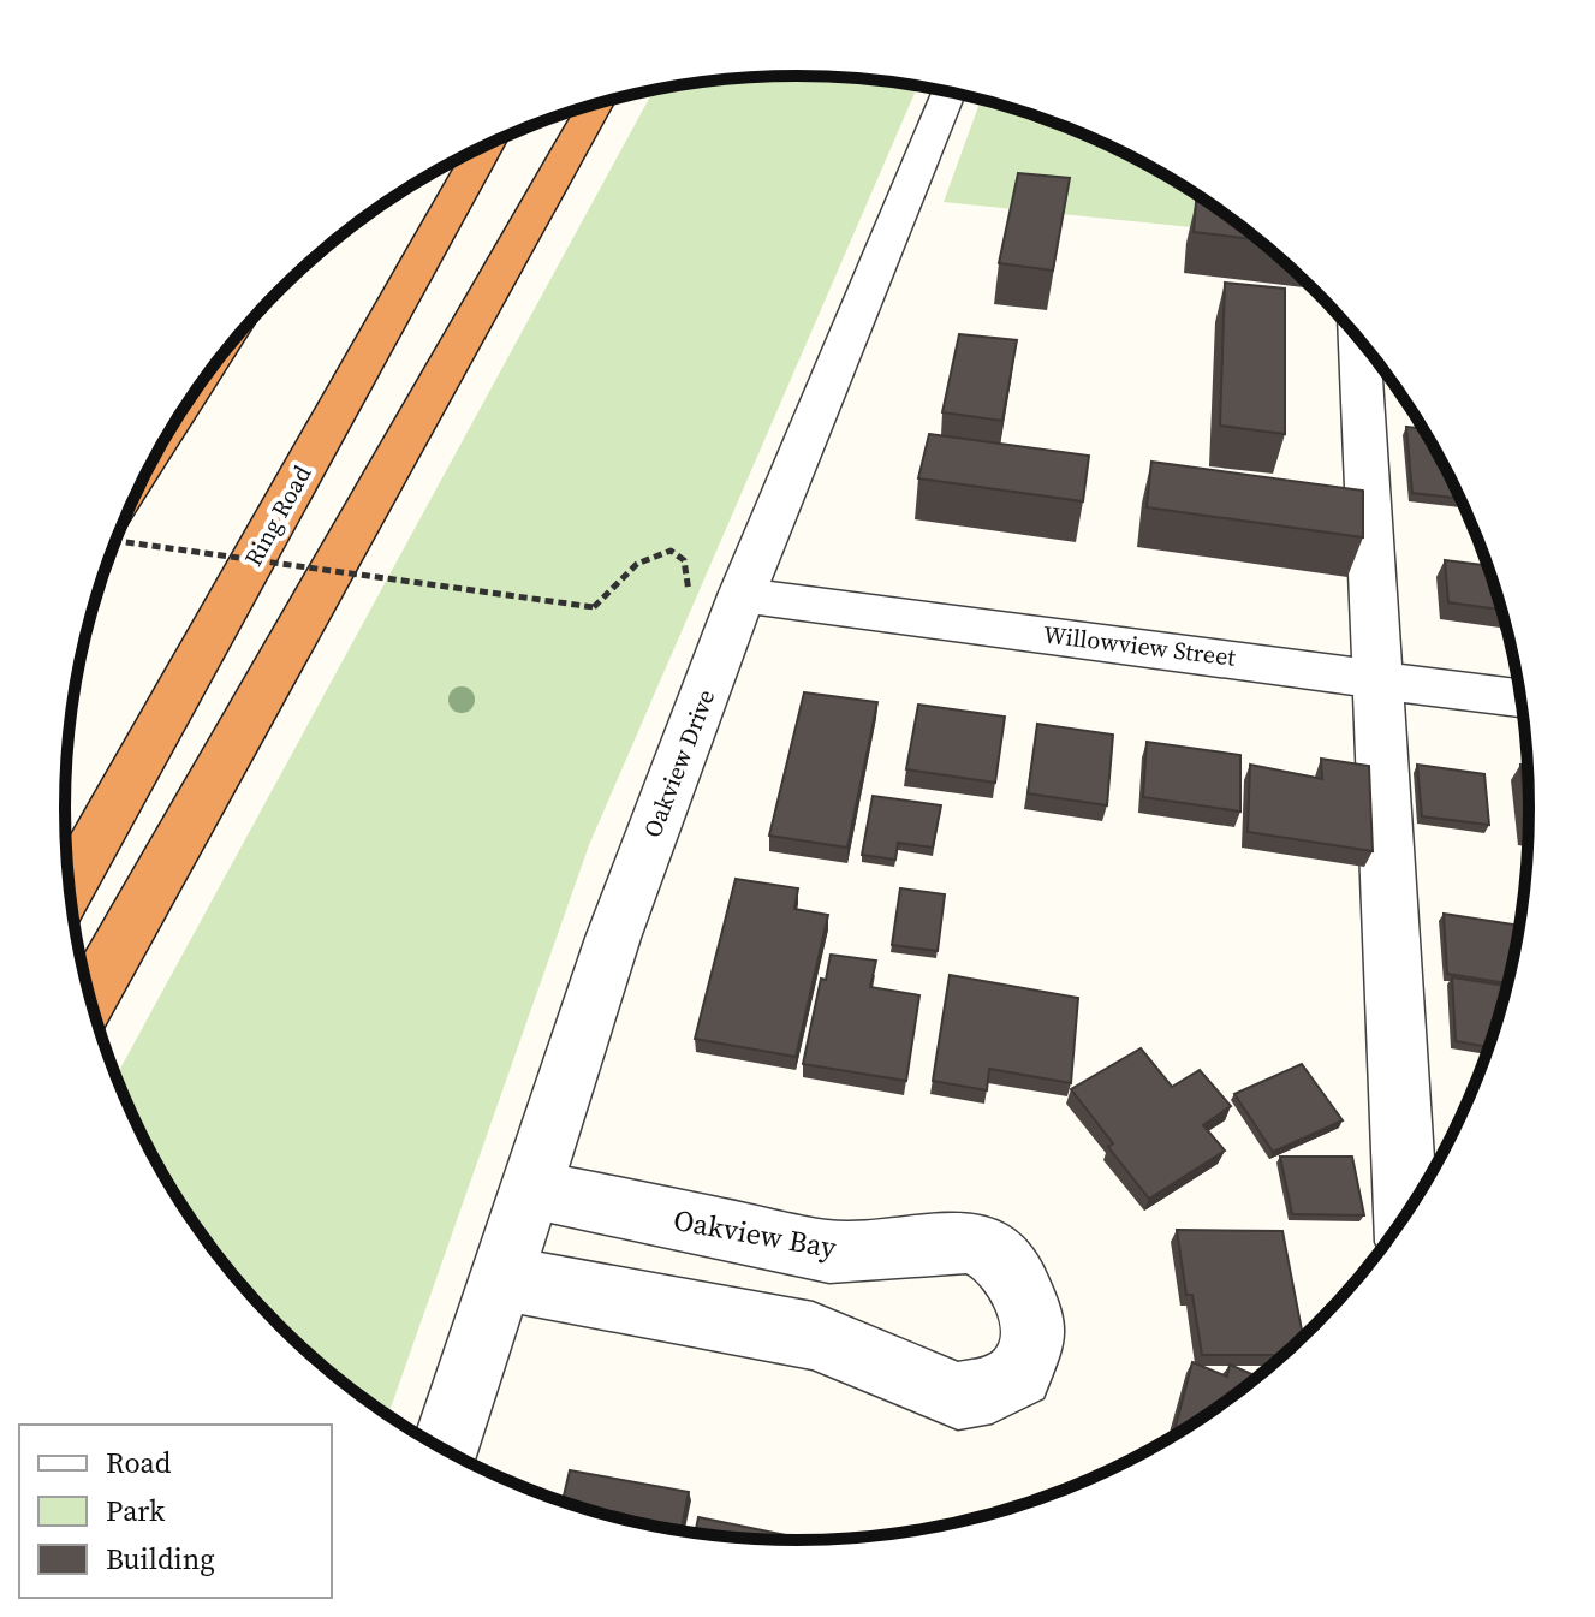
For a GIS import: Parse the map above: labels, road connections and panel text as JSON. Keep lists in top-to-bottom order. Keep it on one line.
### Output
{"streets":{"highway":["Ring Road"],"street":["Willowview Street","Oakview Drive","Oakview Bay"]},"crossings":[["Willowview Street","Oakview Drive"],["Oakview Drive","Oakview Bay"]],"legend":["Road","Park","Building"]}
